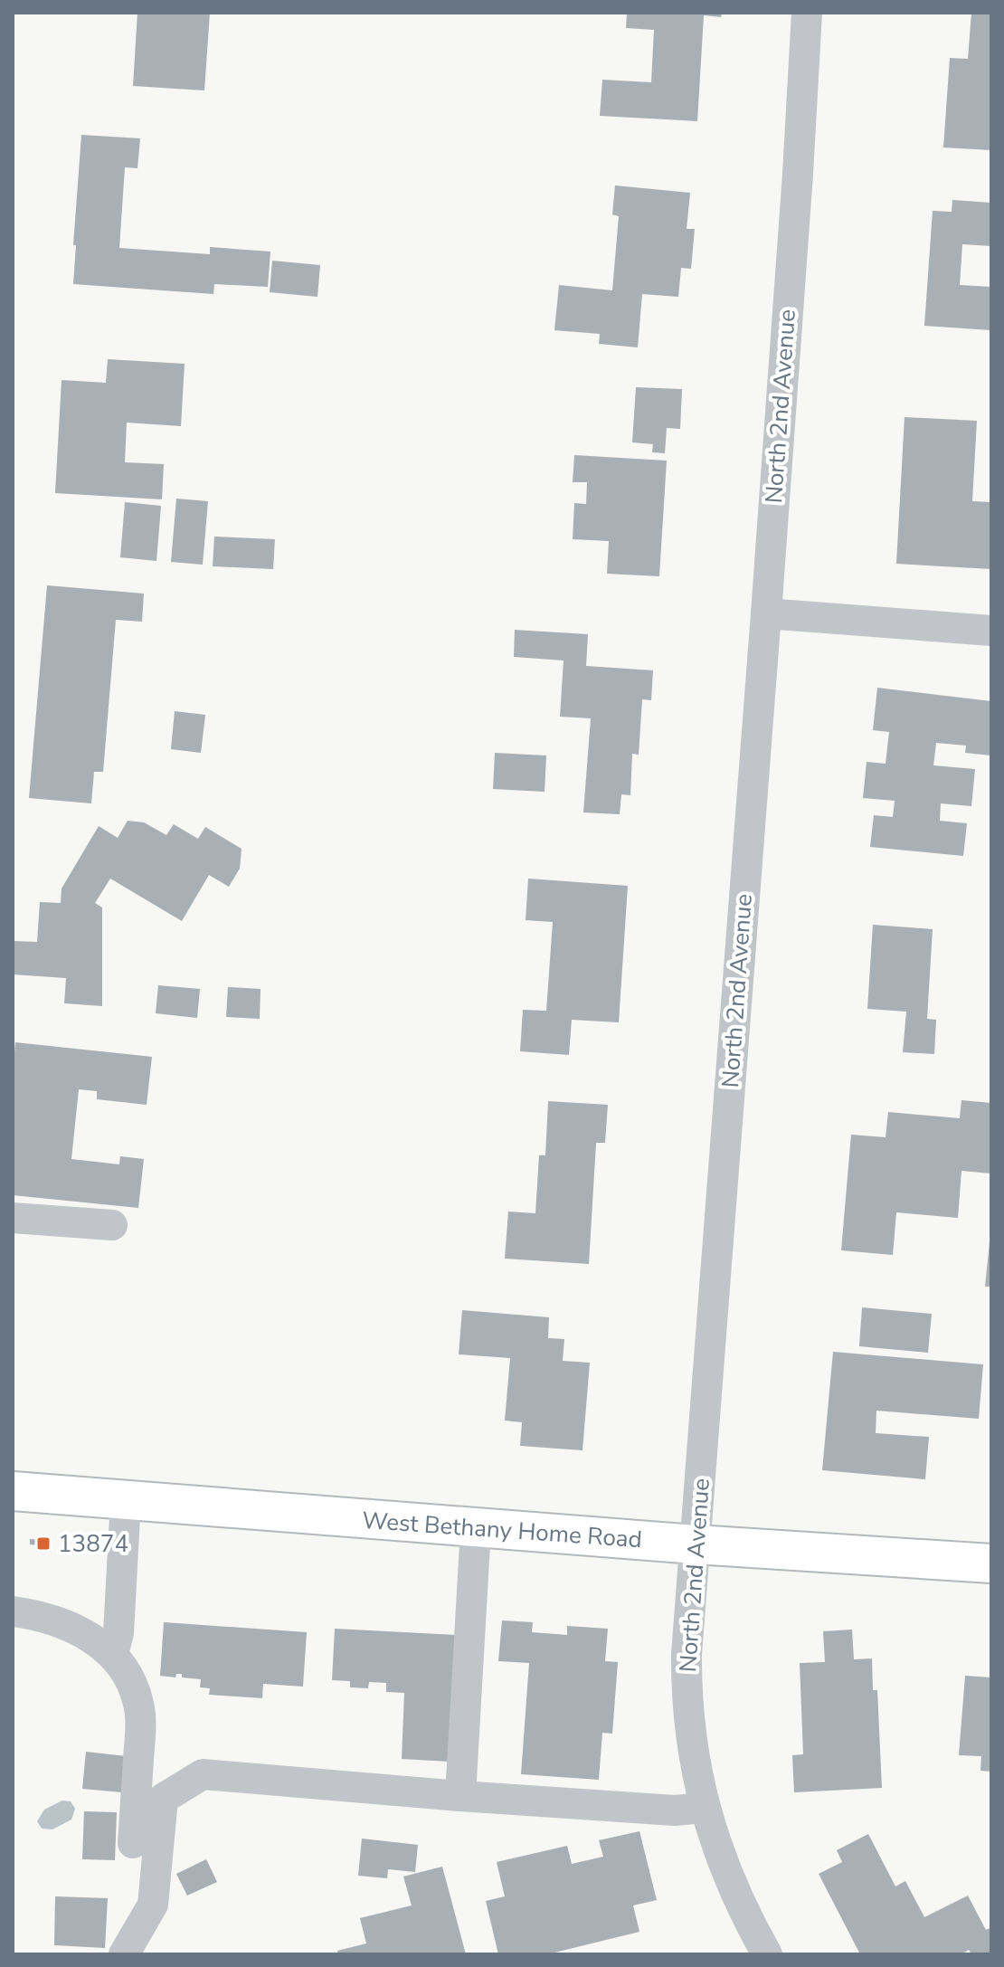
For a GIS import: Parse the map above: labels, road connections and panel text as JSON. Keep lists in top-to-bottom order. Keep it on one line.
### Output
{"streets":{"main road":["West Bethany Home Road"],"street":["North 2nd Avenue"]},"crossings":[["North 2nd Avenue","West Bethany Home Road"]],"places":{"transit":["13874"]}}
